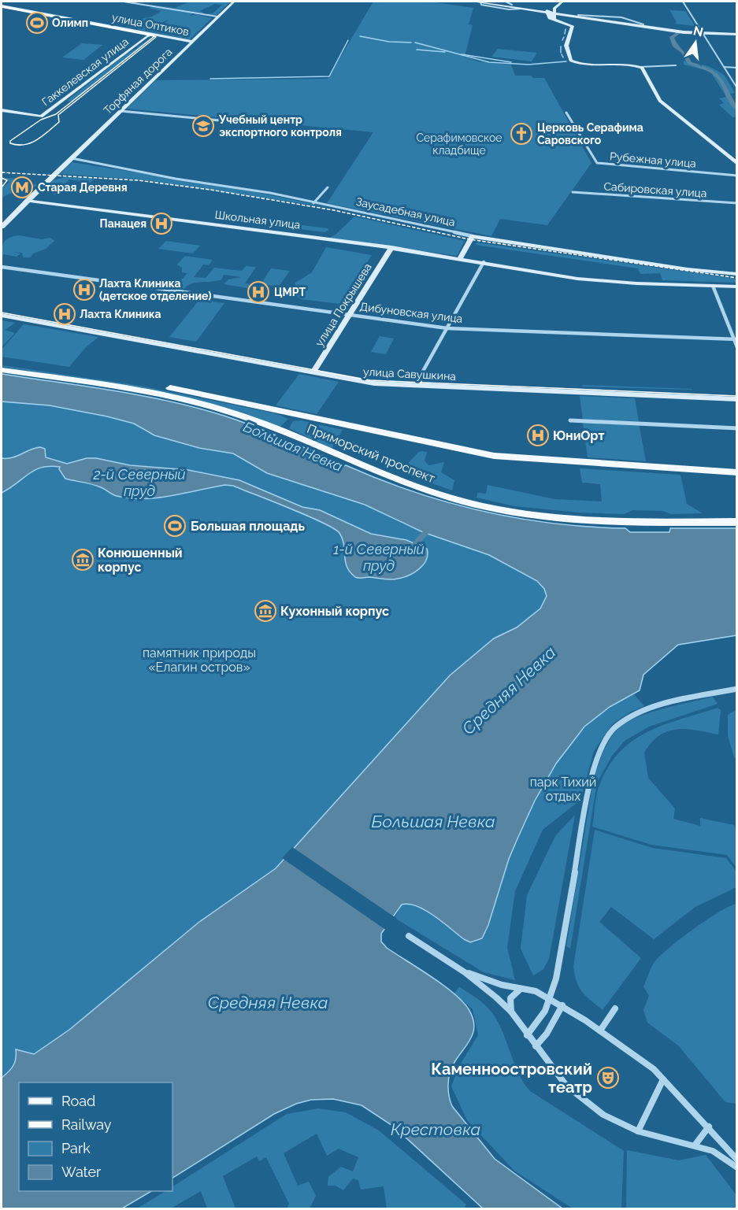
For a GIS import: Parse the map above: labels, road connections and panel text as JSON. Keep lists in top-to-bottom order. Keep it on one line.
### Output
{"streets":{"main road":["улица Оптиков","Гаккелевская улица","Торфяная дорога","Заусадебная улица","Школьная улица","улица Покрышева","улица Савушкина","Приморский проспект"],"street":["Рубежная улица","Сабировская улица","Дибуновская улица"]},"crossings":[["улица Оптиков","Гаккелевская улица"],["улица Оптиков","Торфяная дорога"],["Торфяная дорога","Заусадебная улица"],["Торфяная дорога","Школьная улица"],["Школьная улица","улица Покрышева"],["улица Покрышева","Дибуновская улица"],["улица Покрышева","улица Савушкина"]],"water":["Большая Невка","2-й Северный пруд","1-й Северный пруд","Средняя Невка","Крестовка"],"parks":["Серафимовское кладбище","памятник природы «Елагин остров»","парк Тихий отдых"],"places":{"sports":["Олимп","Большая площадь"],"school or university":["Учебный центр экспортного контроля"],"church":["Церковь Серафима Саровского"],"metro station":["Старая Деревня"],"hospital":["Панацея","Лахта Клиника (детское отделение)","ЦМРТ","Лахта Клиника","ЮниОрт"],"museum":["Конюшенный корпус","Кухонный корпус"],"theatre":["Каменноостровский театр"]},"legend":["Road","Railway","Park","Water"],"north":"top"}
